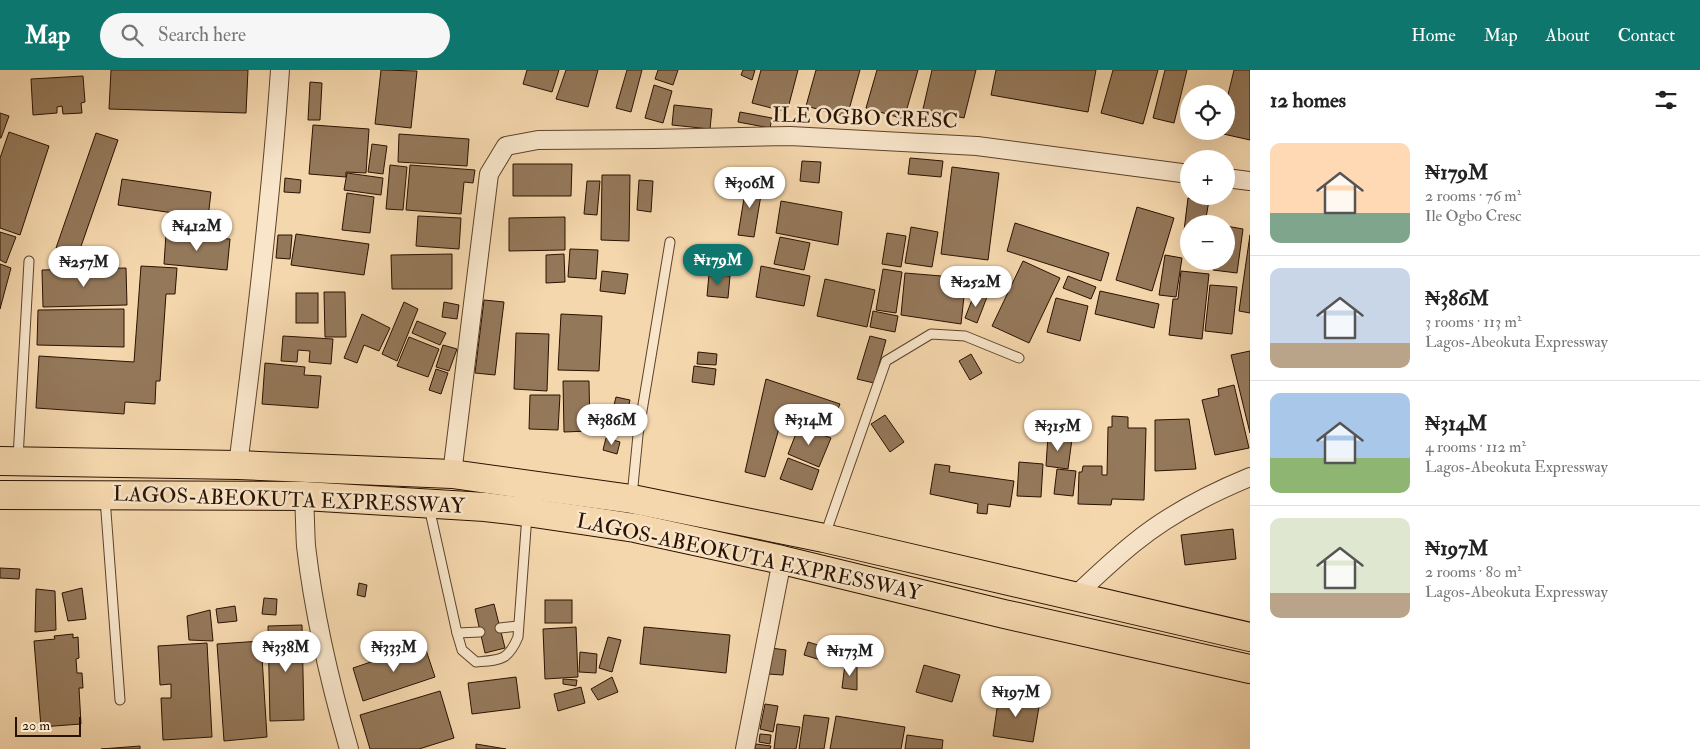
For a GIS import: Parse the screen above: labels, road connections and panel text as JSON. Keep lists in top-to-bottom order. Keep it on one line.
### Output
{"streets":{"highway":["LAGOS-ABEOKUTA EXPRESSWAY"],"street":["ILE OGBO CRESC"]},"crossings":[["ILE OGBO CRESC","LAGOS-ABEOKUTA EXPRESSWAY"]],"scale_bar":"20 m","page":{"header":"Map","search":"Search here","nav":["Home","Map","About","Contact"],"heading":"12 homes","map_buttons":["+","−"],"list":[{"name":"₦179M","note":"2 rooms · 76 m² · Ile Ogbo Cresc"},{"name":"₦386M","note":"3 rooms · 113 m² · Lagos-Abeokuta Expressway"},{"name":"₦314M","note":"4 rooms · 112 m² · Lagos-Abeokuta Expressway"},{"name":"₦197M","note":"2 rooms · 80 m² · Lagos-Abeokuta Expressway"}],"price":["₦306M","₦412M","₦179M","₦257M","₦252M","₦386M","₦314M","₦315M","₦338M","₦333M","₦173M","₦197M"],"scale":"20 m"}}
